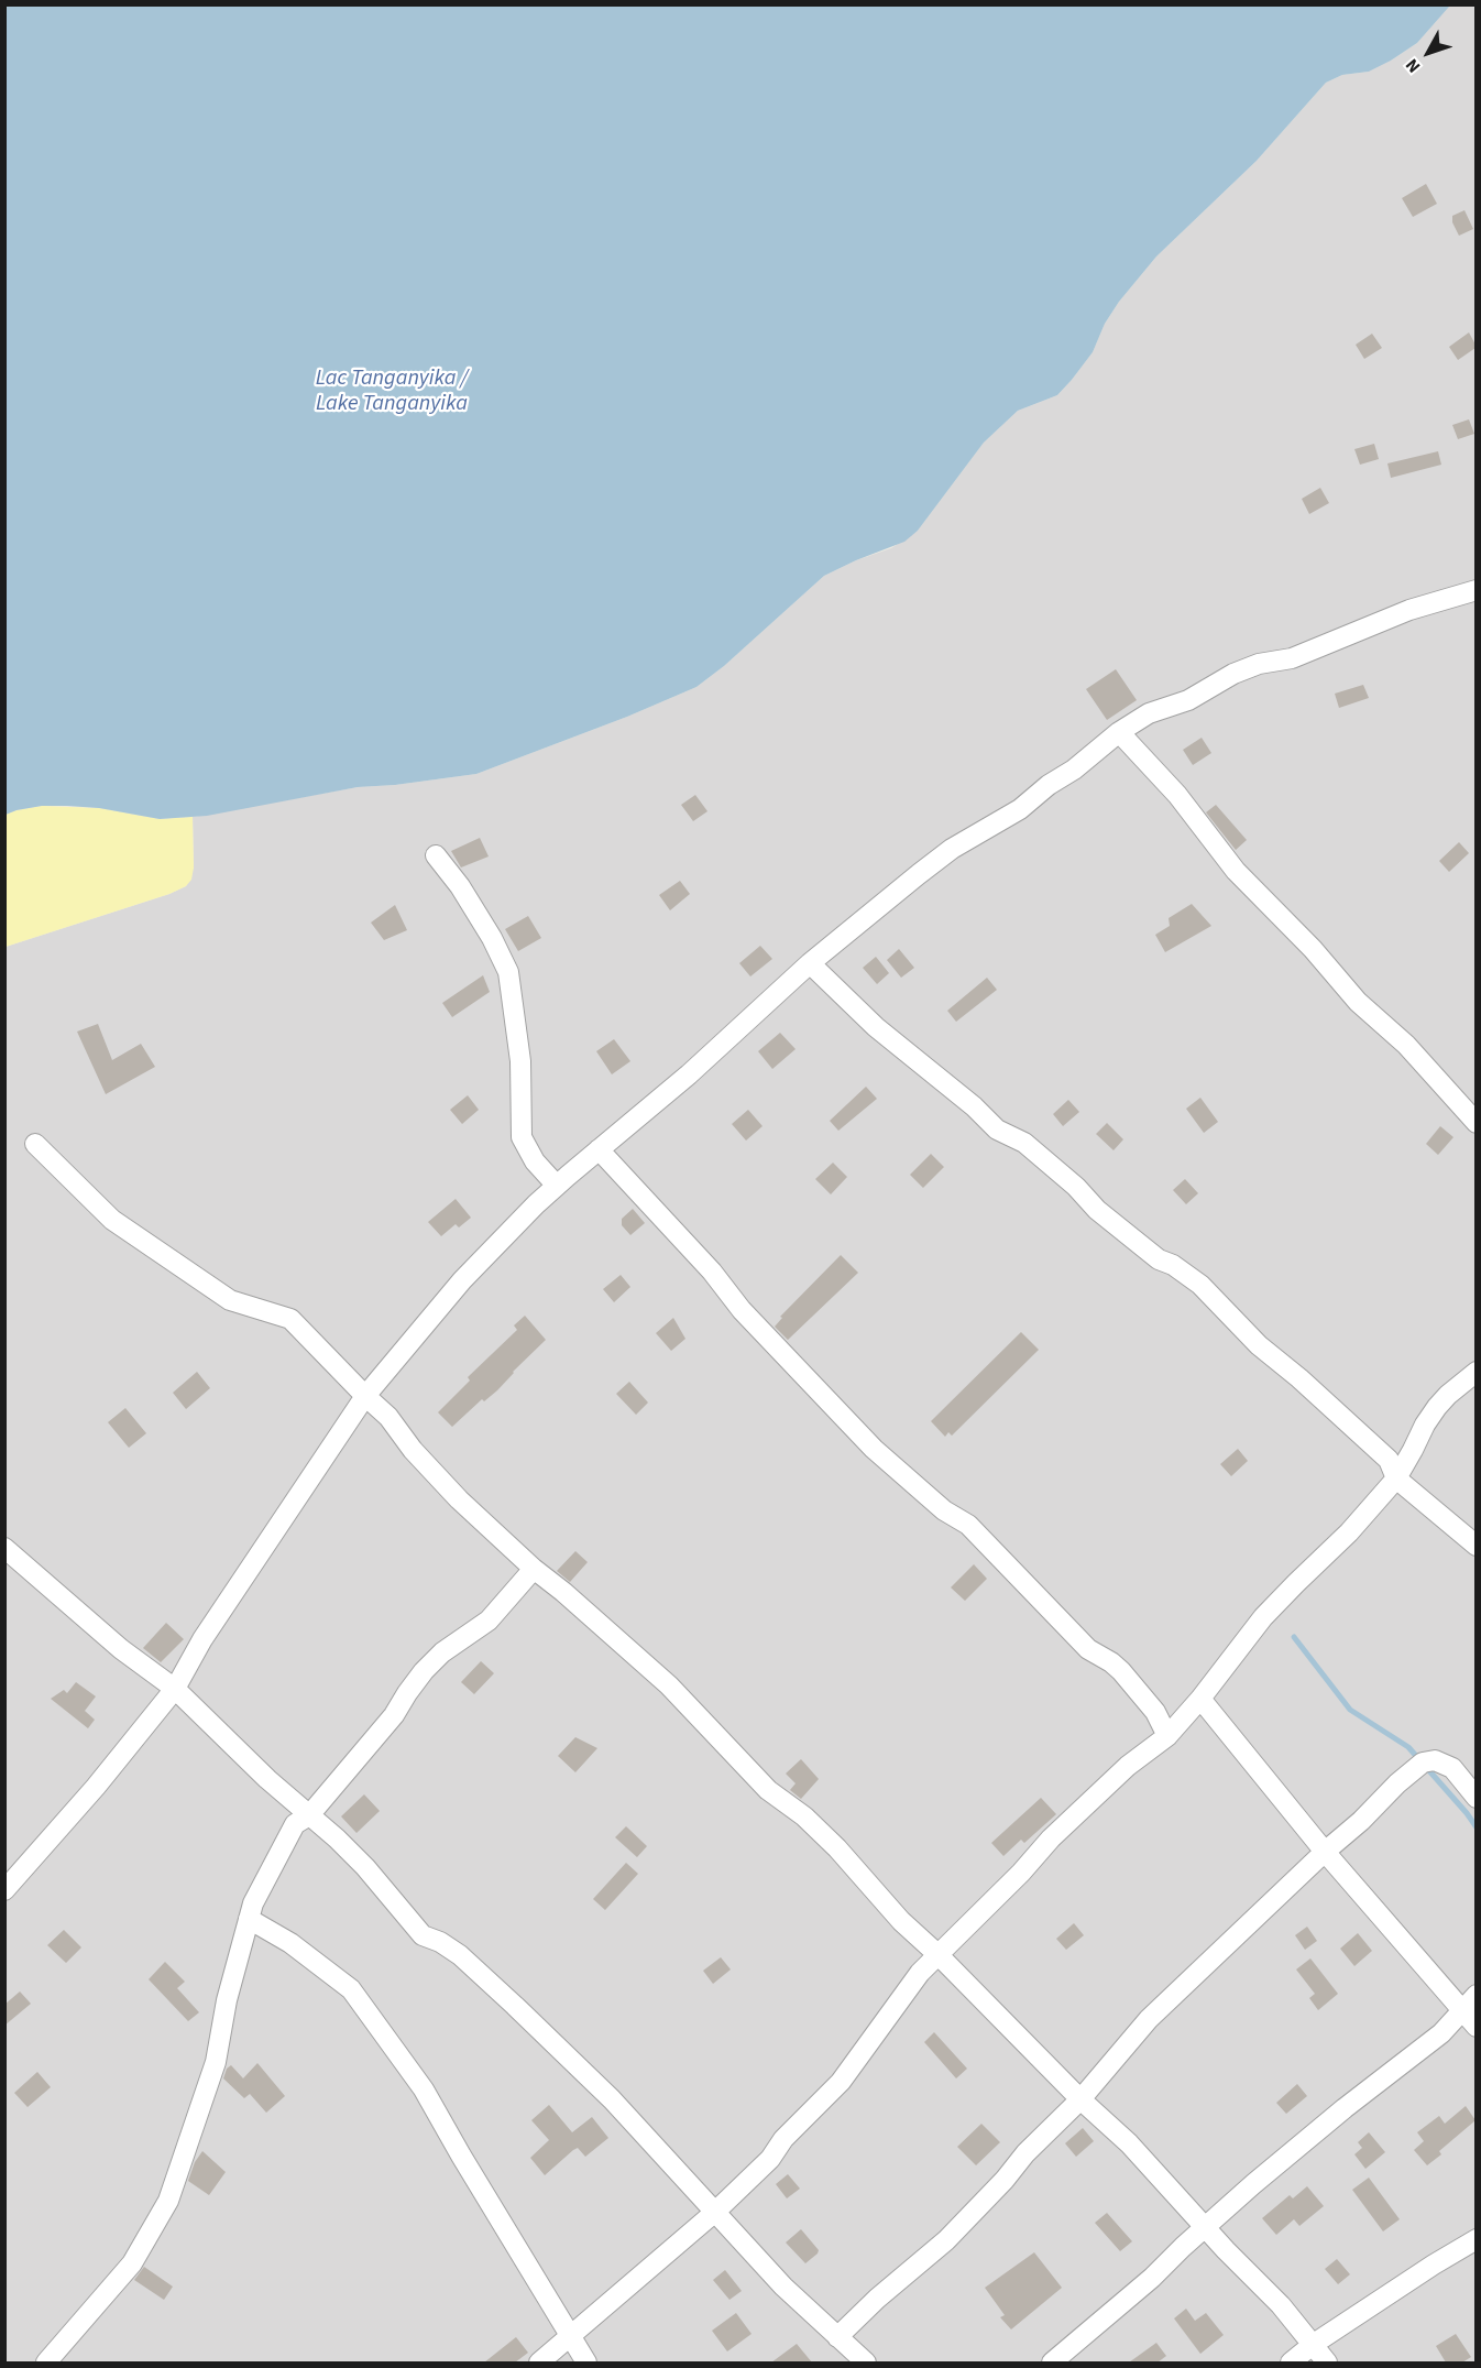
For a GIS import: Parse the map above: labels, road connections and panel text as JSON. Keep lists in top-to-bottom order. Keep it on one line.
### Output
{"water":["Lac Tanganyika / Lake Tanganyika"],"north":"bottom left"}
